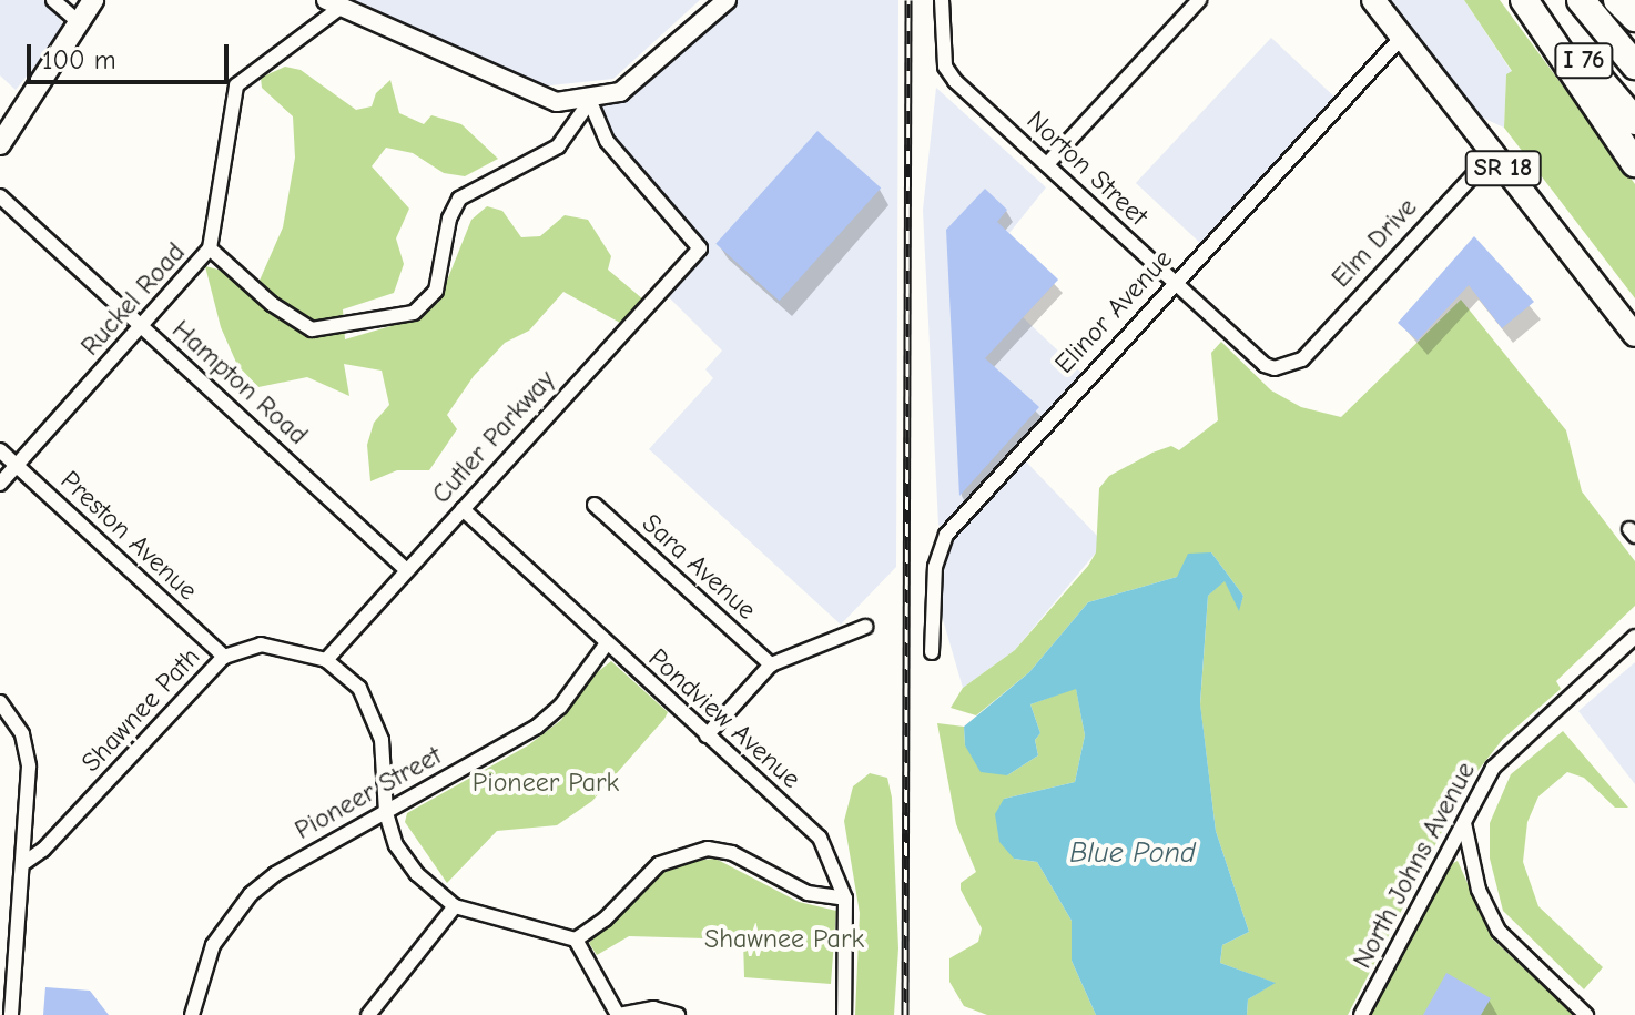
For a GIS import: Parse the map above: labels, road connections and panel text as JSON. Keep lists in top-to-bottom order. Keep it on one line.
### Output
{"streets":{"highway":["I 76"],"main road":["SR 18"],"street":["Norton Street","Elm Drive","Ruckel Road","Elinor Avenue","Hampton Road","Cutler Parkway","Preston Avenue","Sara Avenue","Shawnee Path","Pondview Avenue","Pioneer Street","North Johns Avenue"]},"crossings":[["Norton Street","Elm Drive"],["Norton Street","Elinor Avenue"],["SR 18","Elm Drive"],["SR 18","Elinor Avenue"],["Ruckel Road","Hampton Road"],["Ruckel Road","Preston Avenue"],["Hampton Road","Cutler Parkway"],["Cutler Parkway","Shawnee Path"],["Cutler Parkway","Pondview Avenue"],["Preston Avenue","Shawnee Path"],["Shawnee Path","Pioneer Street"],["Pondview Avenue","Pioneer Street"]],"water":["Blue Pond"],"parks":["Pioneer Park","Shawnee Park"],"scale_bar":"100 m"}
